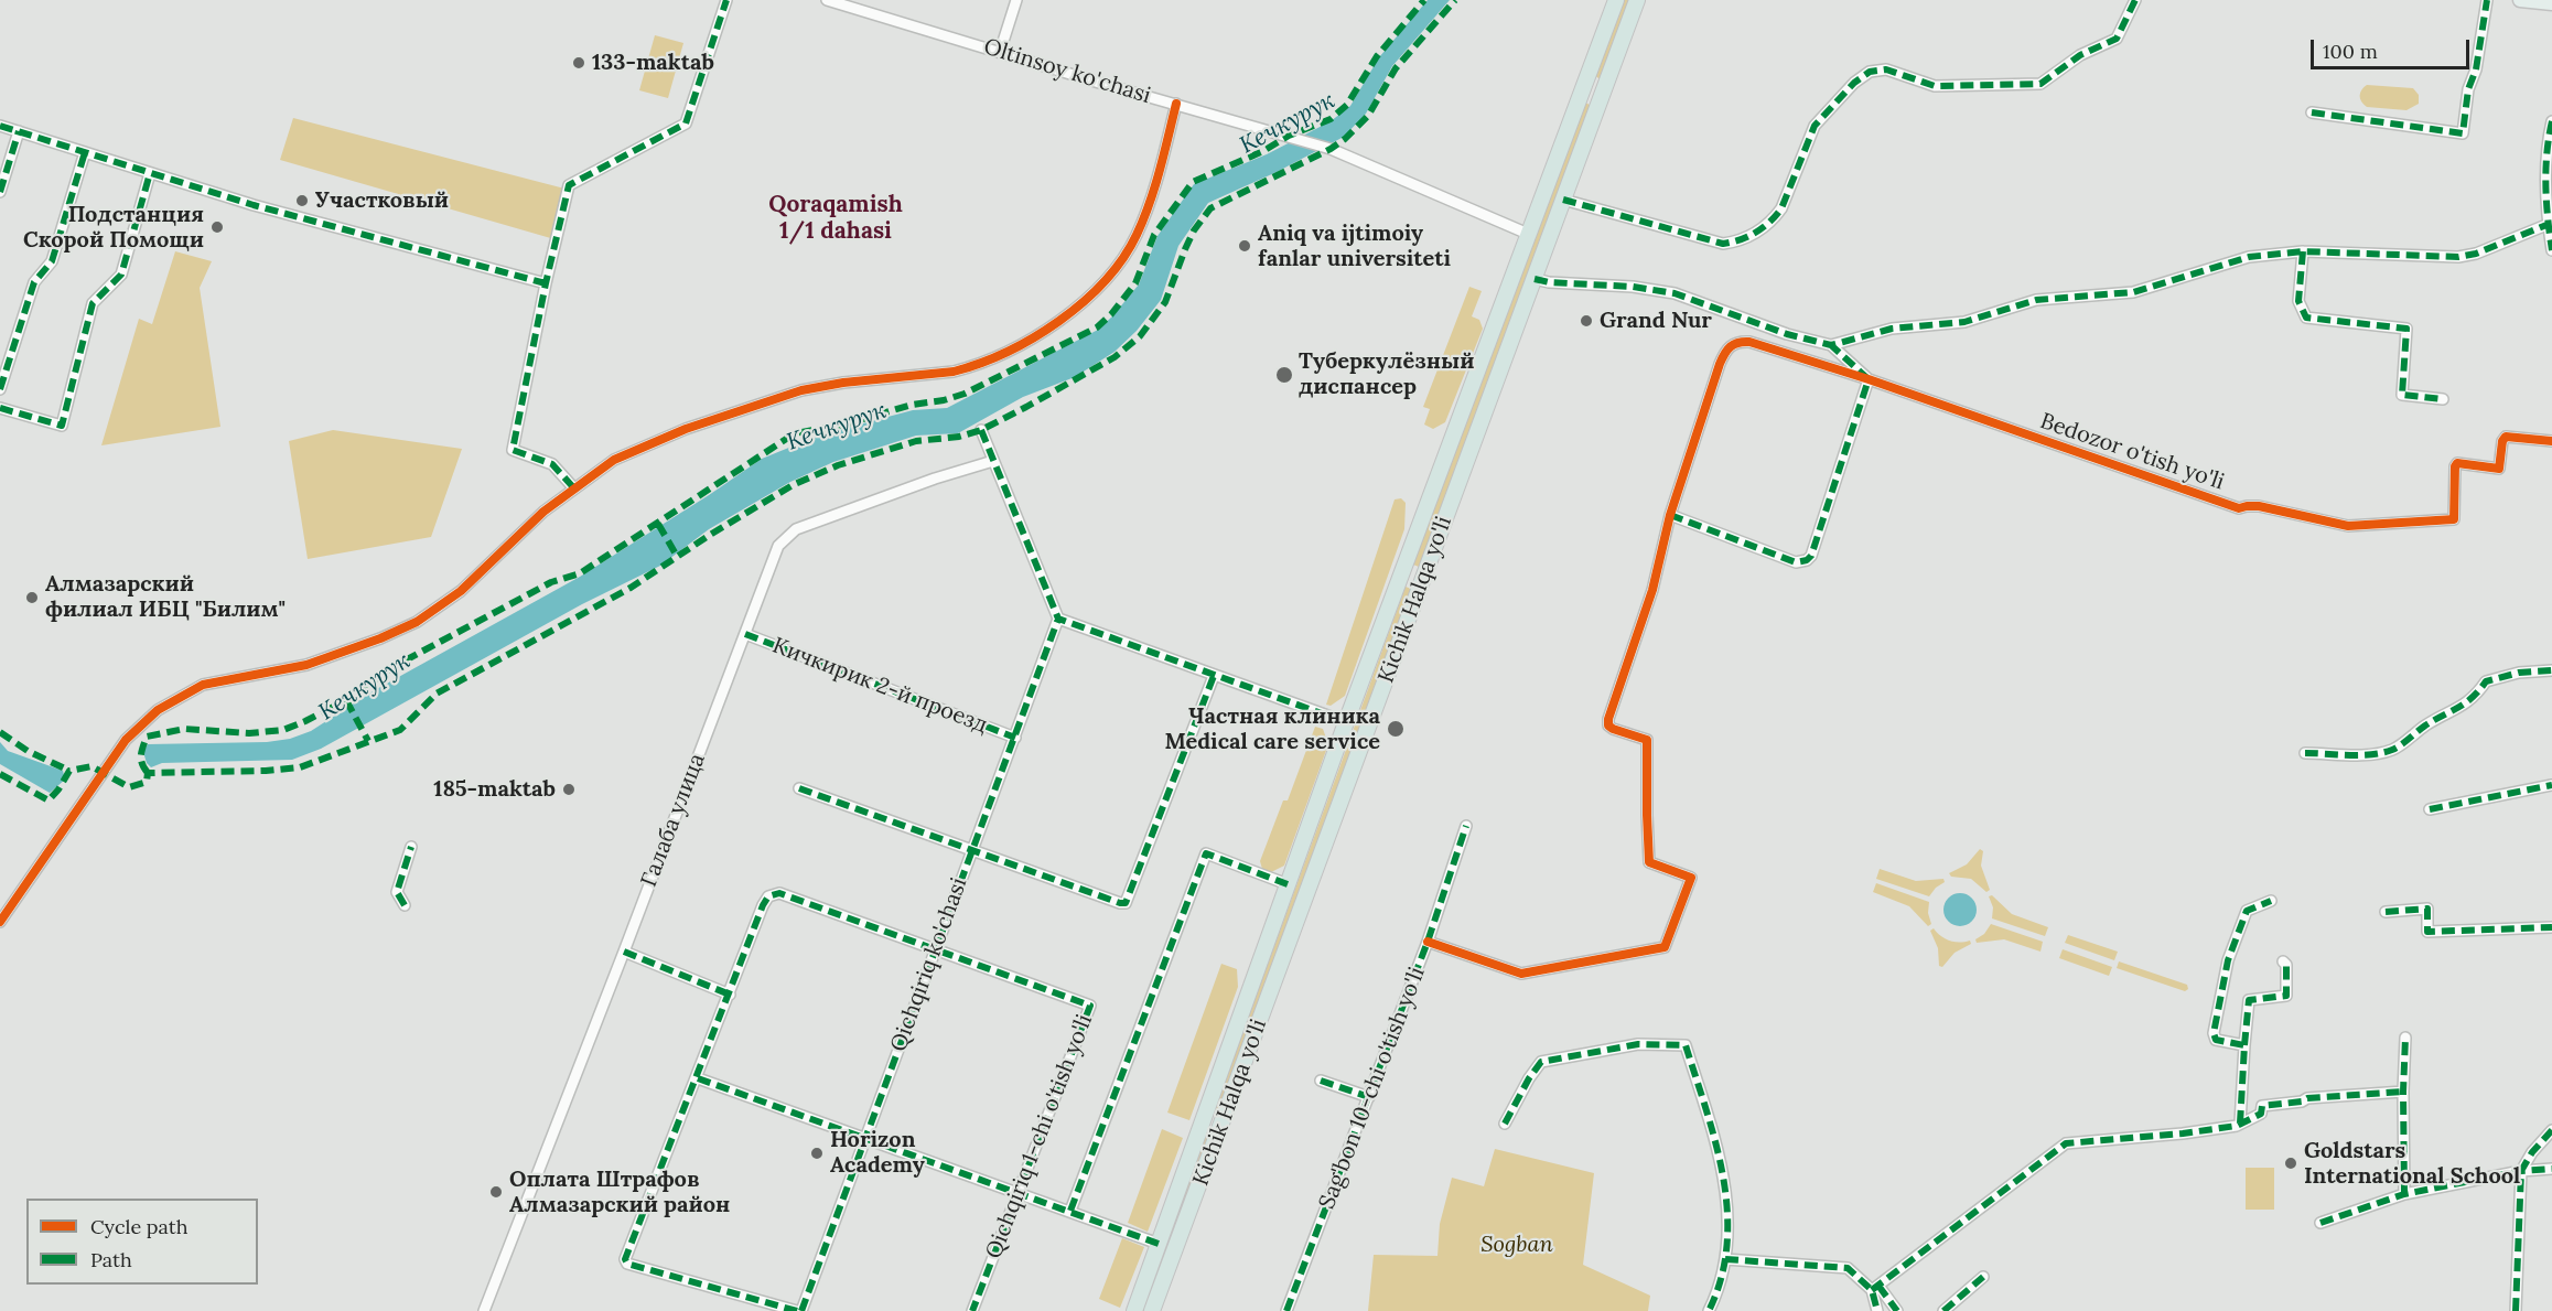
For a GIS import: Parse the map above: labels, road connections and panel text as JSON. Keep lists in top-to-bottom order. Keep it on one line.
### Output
{"streets":{"highway":["Kichik Halqa yo'li"],"street":["Oltinsoy ko'chasi","Bedozor o'tish yo'li","Кичкирик 2-й проезд","Галаба улица","Qichqiriq ko'chasi","Sag'bon 10-chi o'tish yo'li","Qichqiriq 1-chi o'tish yo'li"]},"crossings":[["Oltinsoy ko'chasi","Kichik Halqa yo'li"],["Кичкирик 2-й проезд","Галаба улица"],["Кичкирик 2-й проезд","Qichqiriq ko'chasi"],["Qichqiriq ko'chasi","Qichqiriq 1-chi o'tish yo'li"]],"districts":["Qoraqamish 1/1 dahasi"],"water":["Кечкурук"],"parks":["Sogban"],"places":["133-maktab","Участковый","Подстанция Скорой Помощи","Aniq va ijtimoiy fanlar universiteti","Grand Nur","Туберкулёзный диспансер","Алмазарский филиал ИБЦ \"Билим\"","Частная клиника Medical care service","185-maktab","Horizon Academy","Goldstars International School","Оплата Штрафов Aлмазарский район"],"legend":["Cycle path","Path"],"scale_bar":"100 m"}
